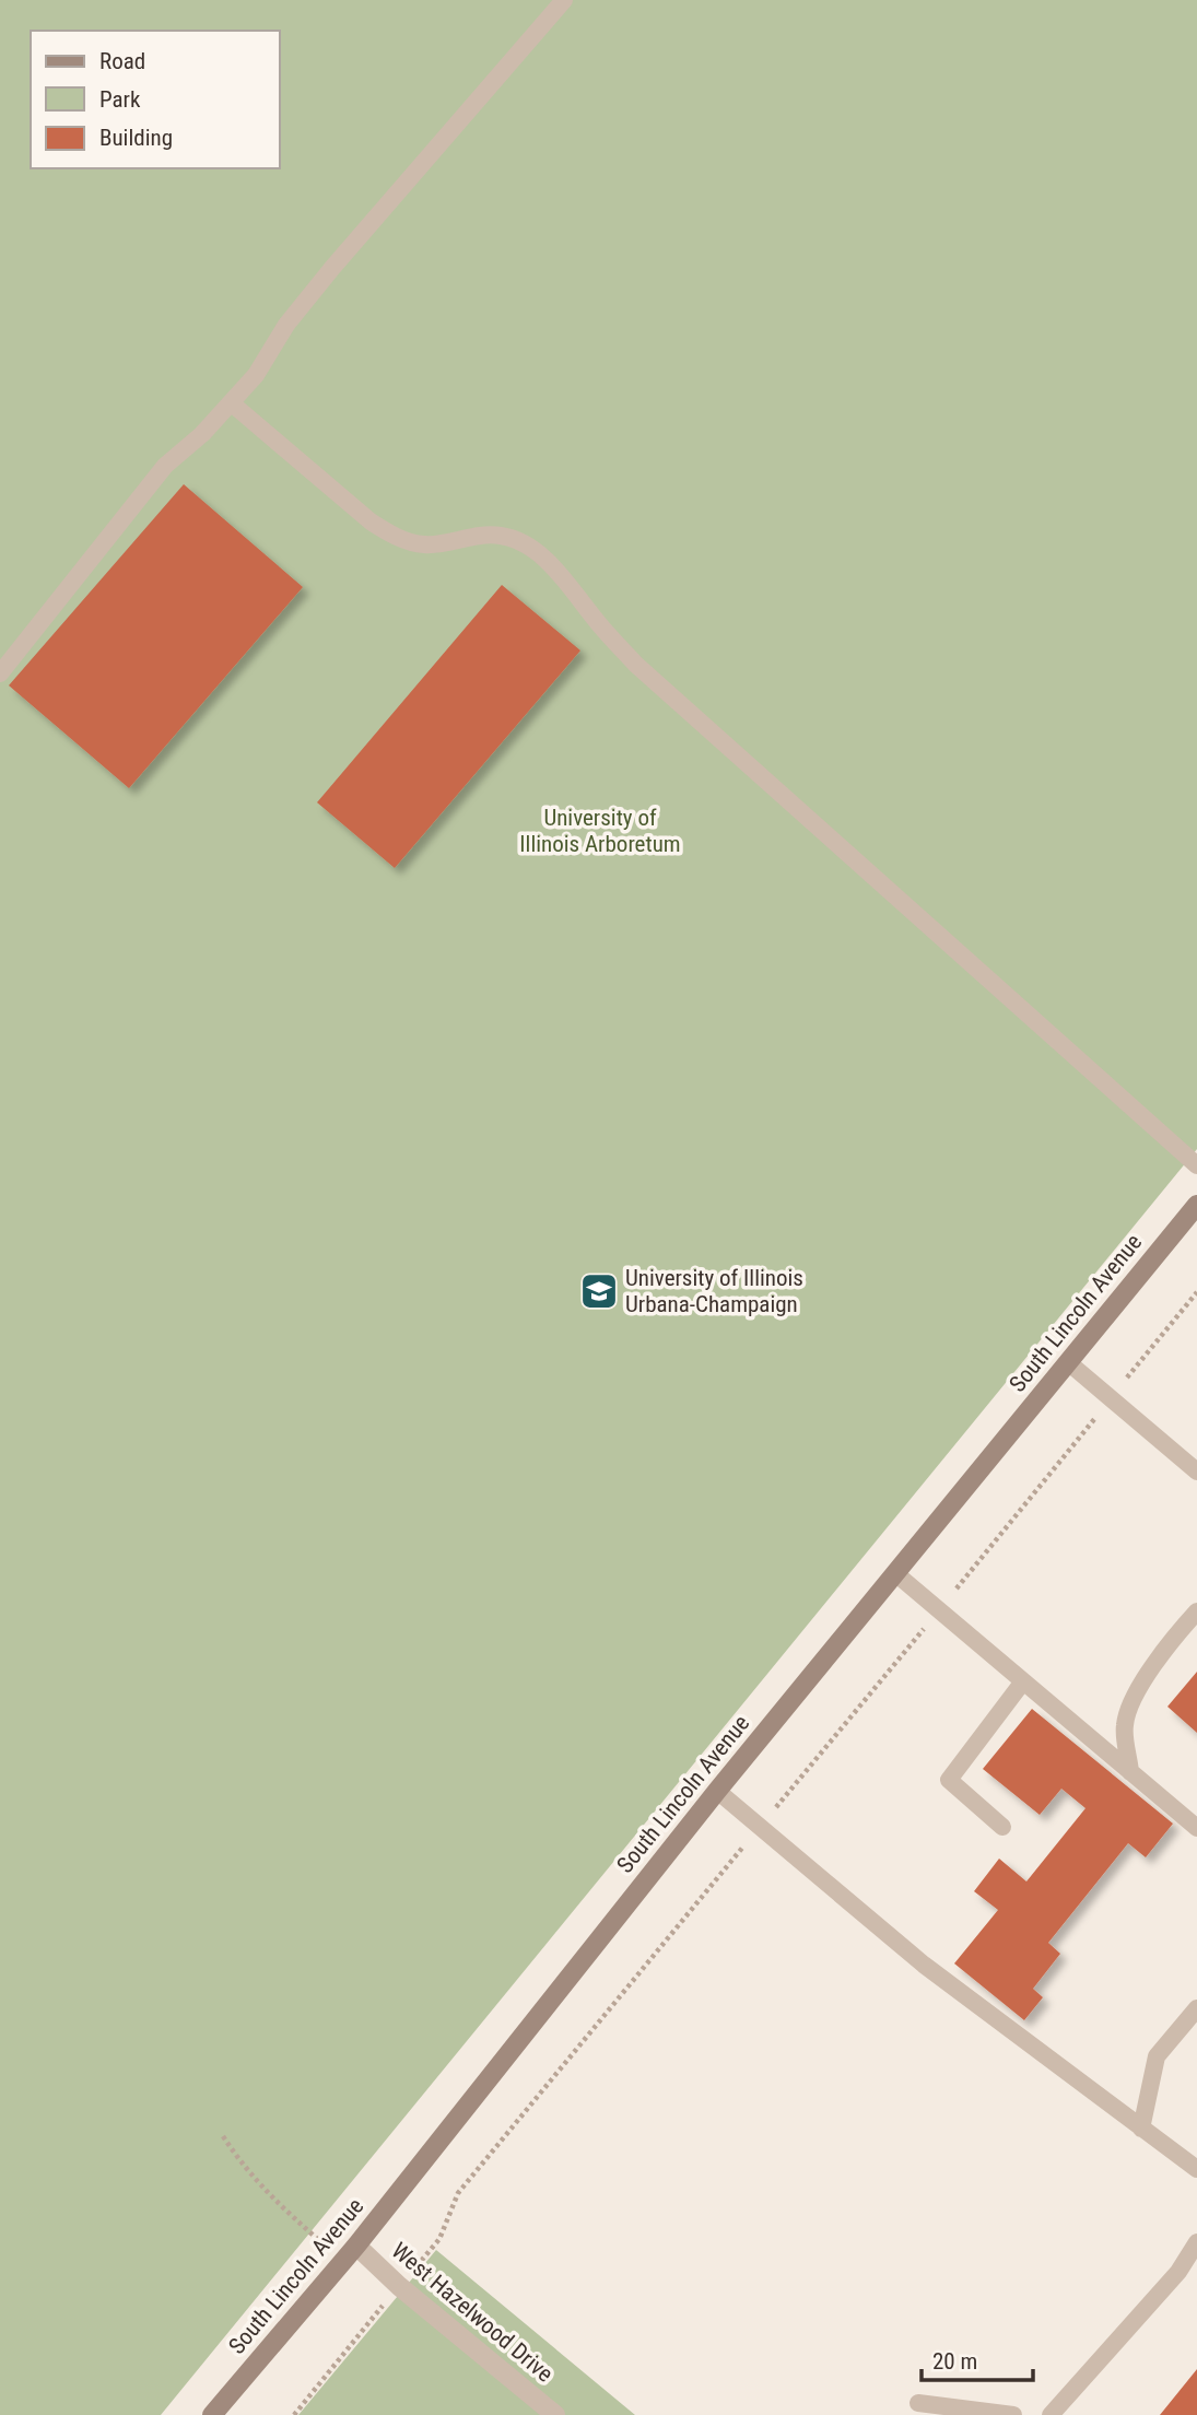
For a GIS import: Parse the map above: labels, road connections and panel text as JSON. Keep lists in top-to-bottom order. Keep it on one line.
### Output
{"streets":{"main road":["South Lincoln Avenue"],"street":["West Hazelwood Drive"]},"crossings":[["South Lincoln Avenue","West Hazelwood Drive"]],"parks":["University of Illinois Arboretum"],"places":{"school or university":["University of Illinois Urbana-Champaign"]},"legend":["Road","Park","Building"],"scale_bar":"20 m"}
